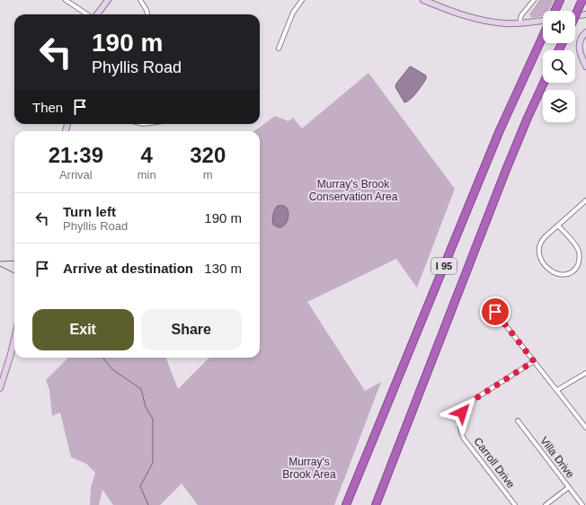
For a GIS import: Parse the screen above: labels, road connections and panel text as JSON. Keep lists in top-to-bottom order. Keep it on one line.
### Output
{"streets":{"highway":["I 95"],"street":["Villa Drive","Carroll Drive"]},"parks":["Murray's Brook Conservation Area","Murray's Brook Area"],"page":{"turn":["190 m","Phyllis Road"],"then":"Then","eta":["21:39","Arrival","4","min","320","m"],"list":[{"name":"Turn left","note":"Phyllis Road","value":"190 m"},{"name":"Arrive at destination","value":"130 m"}],"buttons":["Exit","Share"]}}
